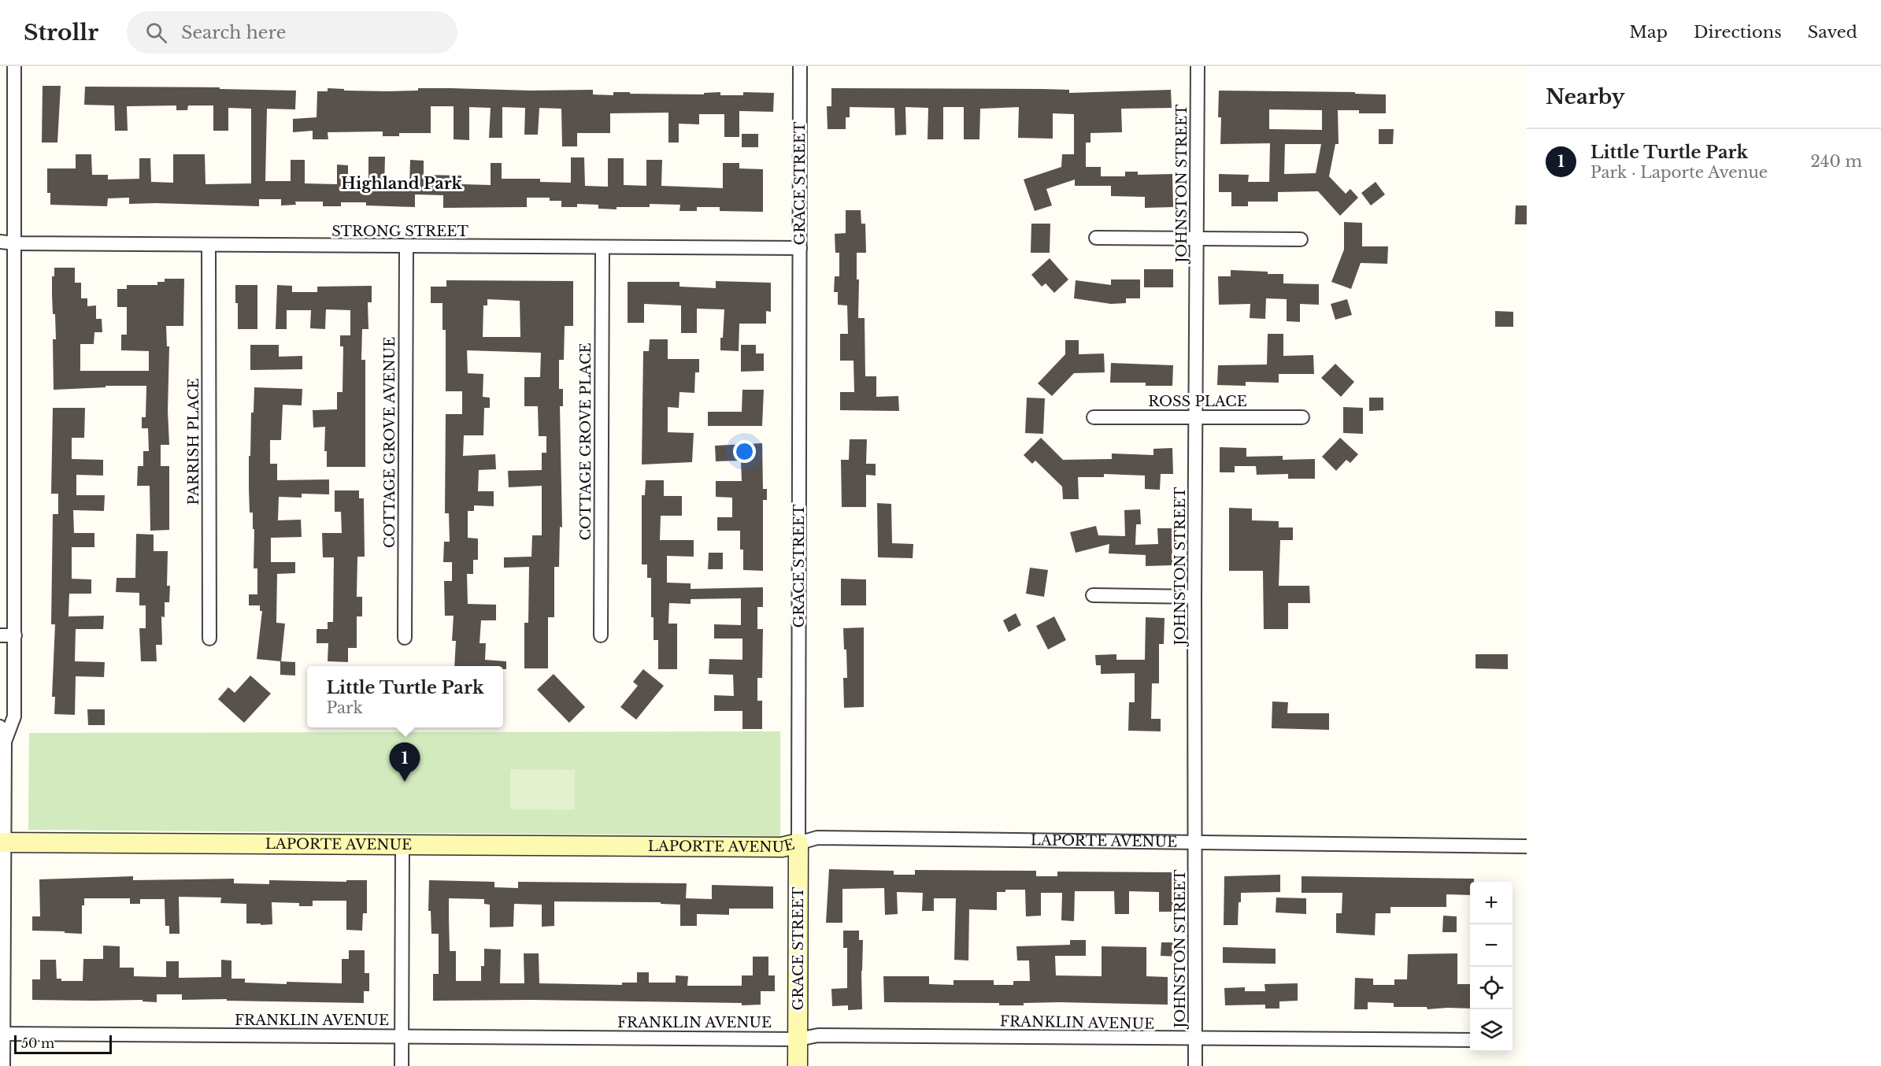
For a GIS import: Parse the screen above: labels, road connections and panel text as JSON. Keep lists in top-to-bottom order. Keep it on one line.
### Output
{"streets":{"street":["GRACE STREET","JOHNSTON STREET","STRONG STREET","ROSS PLACE","PARRISH PLACE","COTTAGE GROVE PLACE","COTTAGE GROVE AVENUE","LAPORTE AVENUE","FRANKLIN AVENUE"]},"crossings":[["GRACE STREET","STRONG STREET"],["GRACE STREET","LAPORTE AVENUE"],["GRACE STREET","FRANKLIN AVENUE"],["JOHNSTON STREET","ROSS PLACE"],["JOHNSTON STREET","LAPORTE AVENUE"],["JOHNSTON STREET","FRANKLIN AVENUE"],["STRONG STREET","PARRISH PLACE"],["STRONG STREET","COTTAGE GROVE PLACE"],["STRONG STREET","COTTAGE GROVE AVENUE"]],"districts":["Highland Park"],"scale_bar":"50 m","page":{"header":"Strollr","search":"Search here","nav":["Map","Directions","Saved"],"heading":"Nearby","list":[{"mark":"1","name":"Little Turtle Park","note":"Park · Laporte Avenue","value":"240 m"}],"popup":["Little Turtle Park","Park"],"pins":"1","map_buttons":["+","−"],"scale":"50 m"}}
